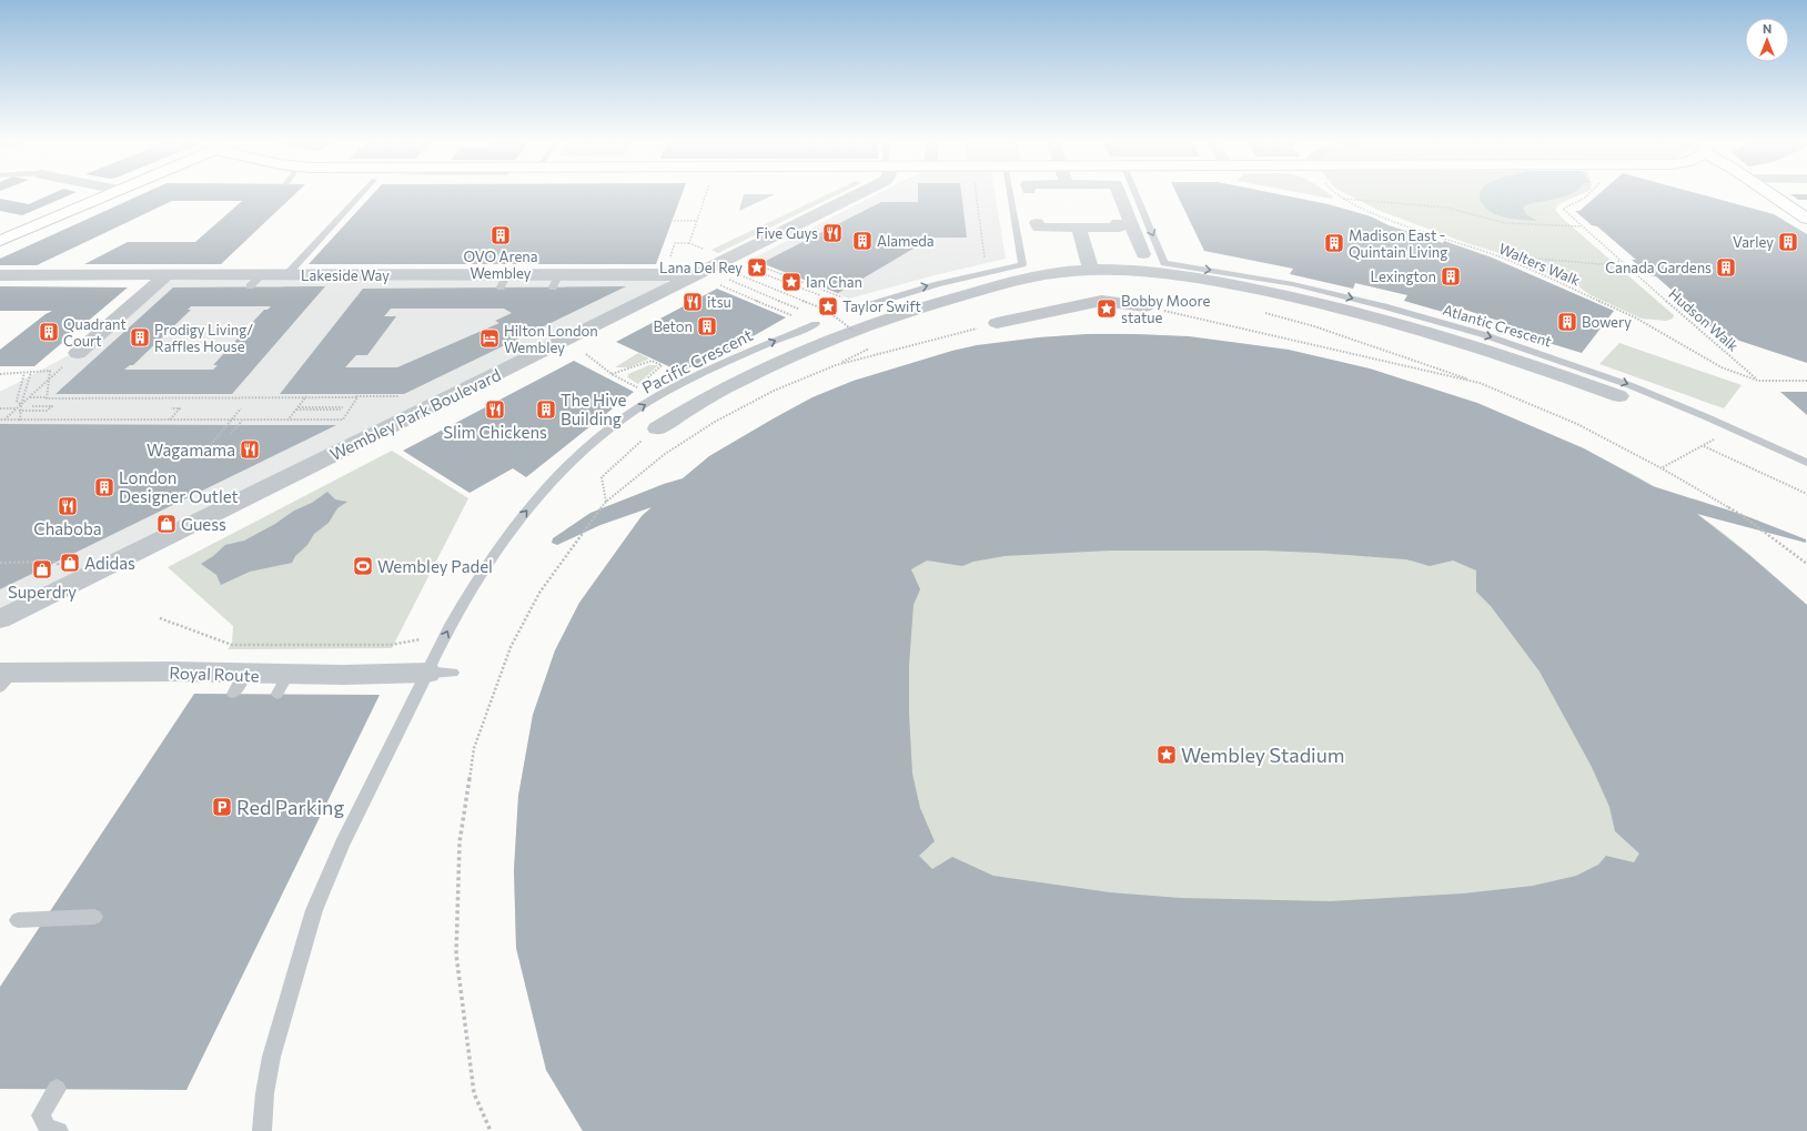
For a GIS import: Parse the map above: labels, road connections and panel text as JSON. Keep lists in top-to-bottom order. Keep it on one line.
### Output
{"streets":{"street":["Lakeside Way","Wembley Park Boulevard","Royal Route"],"lane":["Atlantic Crescent","Pacific Crescent"],"path":["Walters Walk","Hudson Walk"]},"crossings":[["Walters Walk","Hudson Walk"],["Lakeside Way","Wembley Park Boulevard"],["Pacific Crescent","Royal Route"]],"one_way":["Atlantic Crescent","Pacific Crescent"],"places":{"restaurant":["Five Guys","itsu","Slim Chickens","Wagamama","Chaboba"],"building":["OVO Arena Wembley","Alameda","Varley","Madison East - Quintain Living","Canada Gardens","Lexington","Bowery","Beton","Quadrant Court","Prodigy Living/ Raffles House","The Hive Building","London Designer Outlet"],"place":["Lana Del Rey","Ian Chan","Taylor Swift","Bobby Moore statue","Wembley Stadium"],"hotel":["Hilton London Wembley"],"shop":["Guess","Adidas","Superdry"],"sports":["Wembley Padel"],"parking":["Red Parking"]},"north":"top"}
